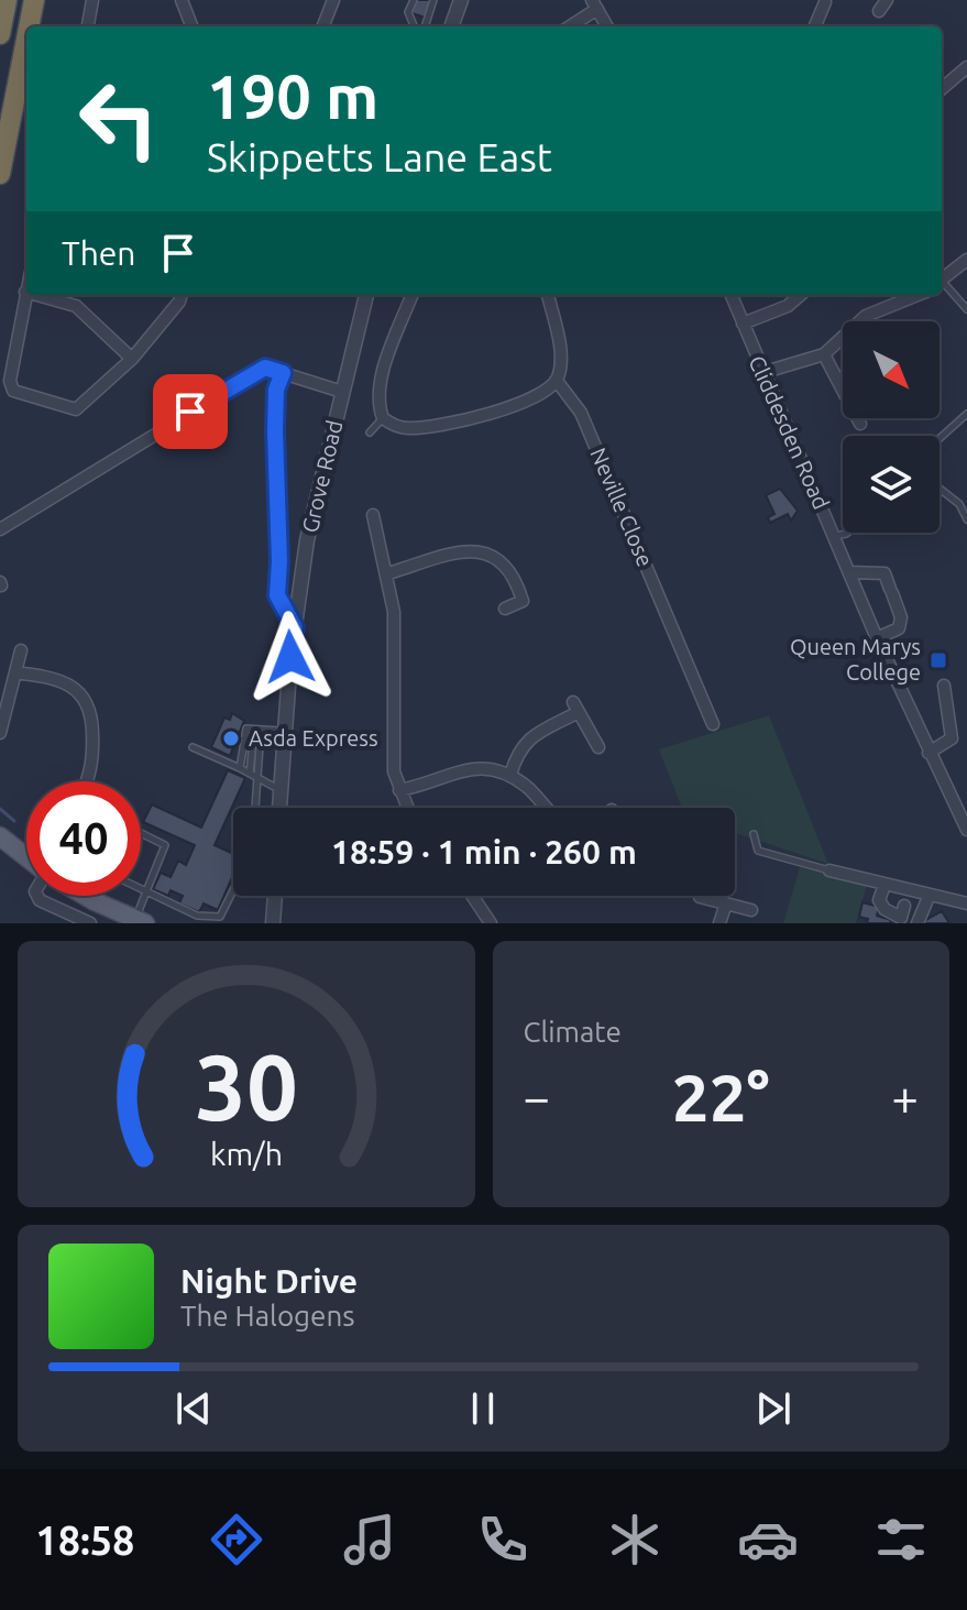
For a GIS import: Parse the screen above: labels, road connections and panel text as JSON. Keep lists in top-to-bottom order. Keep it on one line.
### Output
{"streets":{"street":["Cliddesden Road","Grove Road","Neville Close"]},"places":{"transit":["Queen Marys College"],"other":["Asda Express"]},"north":"bottom right","page":{"turn":["190 m","Skippetts Lane East"],"then":"Then","limit":"40","trip":"18:59 · 1 min · 260 m","tile":"Climate","heat":["−","22°","+"],"song":["Night Drive","The Halogens"],"tabs":"18:58","gauge":["30","km/h"]}}
